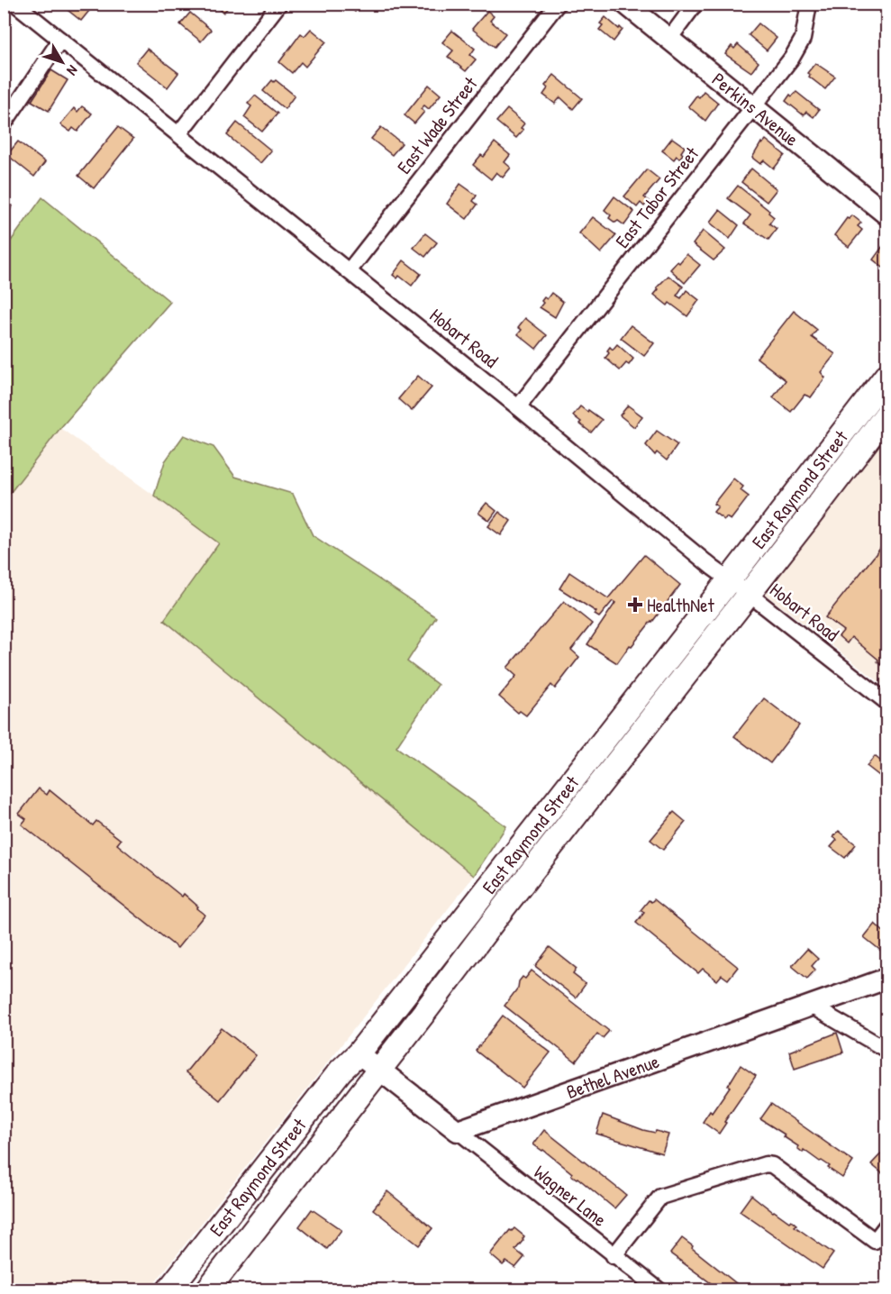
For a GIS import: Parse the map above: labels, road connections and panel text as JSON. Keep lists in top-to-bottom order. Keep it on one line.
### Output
{"streets":{"main road":["East Raymond Street"],"street":["Perkins Avenue","East Wade Street","East Tabor Street","Hobart Road","Bethel Avenue","Wagner Lane"]},"crossings":[["Perkins Avenue","East Tabor Street"],["East Wade Street","Hobart Road"],["East Tabor Street","Hobart Road"],["Hobart Road","East Raymond Street"],["Bethel Avenue","Wagner Lane"]],"places":{"health":["HealthNet"]},"north":"bottom right"}
